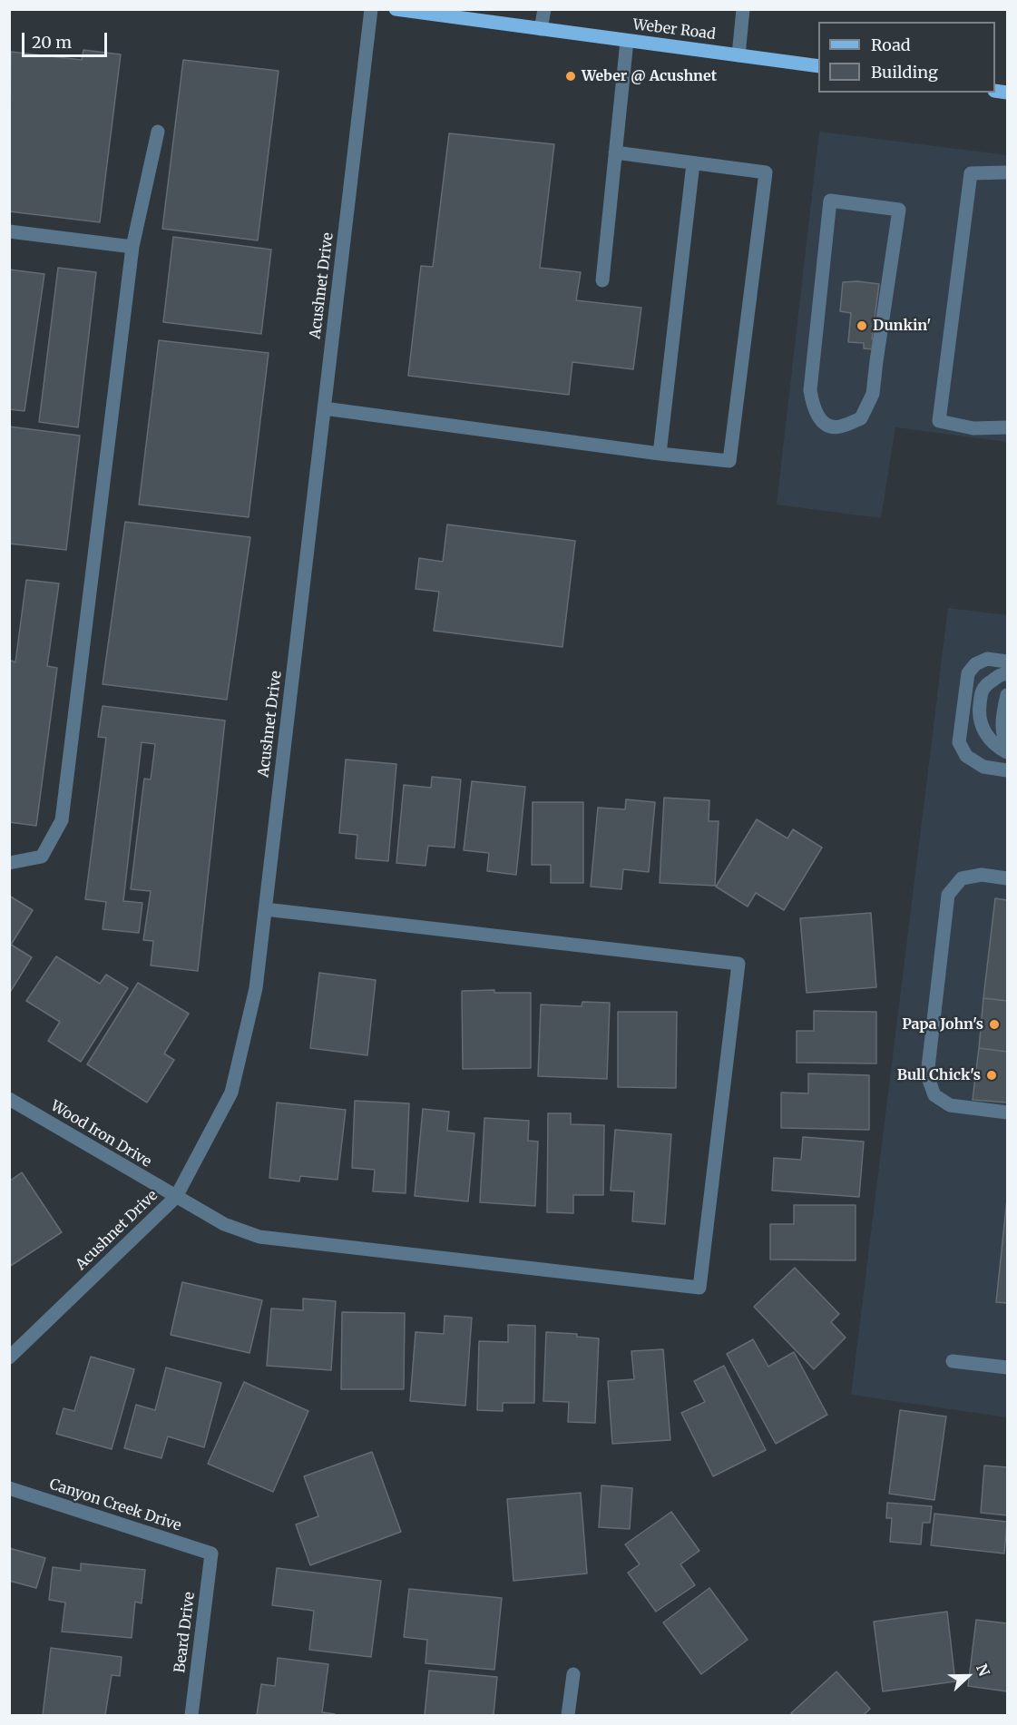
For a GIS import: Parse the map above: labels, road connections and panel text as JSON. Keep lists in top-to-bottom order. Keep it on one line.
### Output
{"streets":{"main road":["Weber Road"],"street":["Acushnet Drive","Wood Iron Drive","Canyon Creek Drive","Beard Drive"]},"crossings":[["Acushnet Drive","Wood Iron Drive"],["Canyon Creek Drive","Beard Drive"]],"places":["Weber @ Acushnet","Dunkin'","Papa John's","Bull Chick's"],"legend":["Road","Building"],"scale_bar":"20 m","north":"right"}
